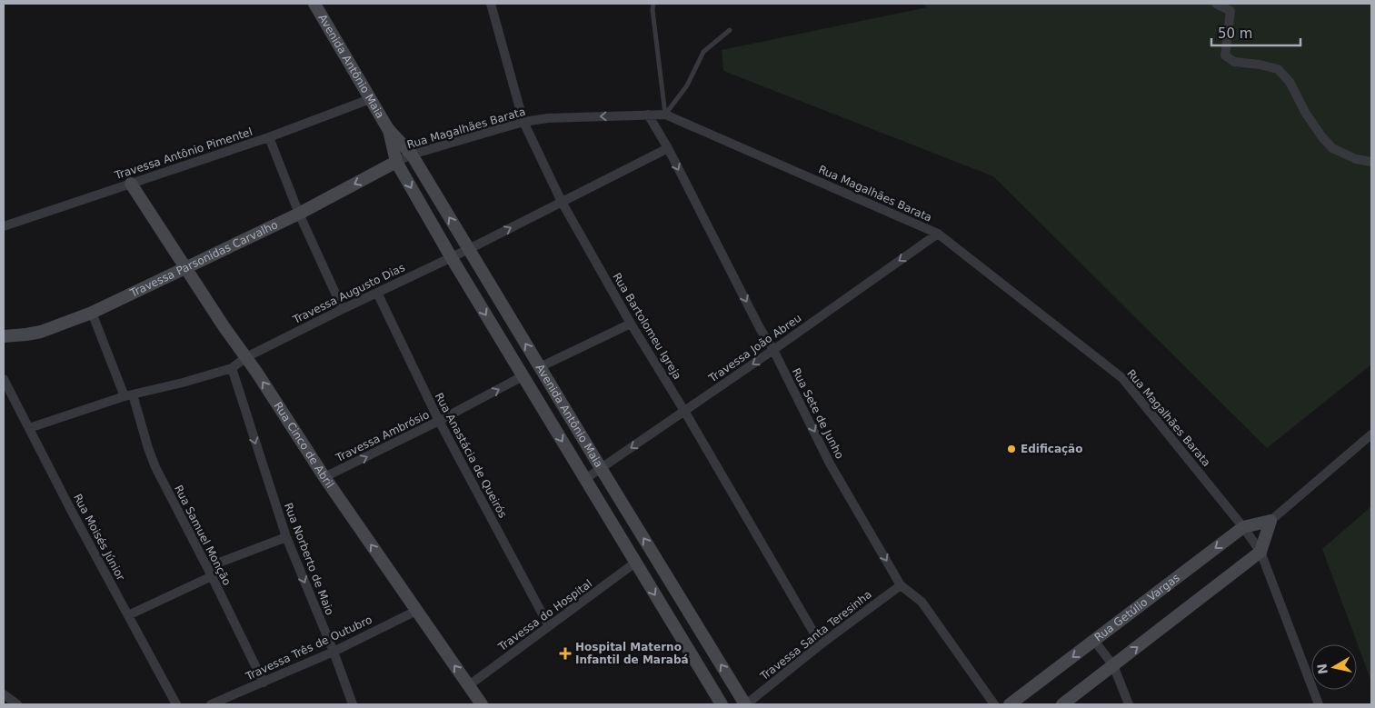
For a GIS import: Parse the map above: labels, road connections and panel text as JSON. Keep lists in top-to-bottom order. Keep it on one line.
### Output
{"streets":{"street":["Avenida Antônio Maia","Rua Magalhães Barata","Travessa Antônio Pimentel","Travessa Parsonidas Carvalho","Travessa Augusto Dias","Rua Bartolomeu Igreja","Travessa João Abreu","Rua Sete de Junho","Travessa Ambrósio","Rua Cinco de Abril","Rua Anastácia de Queirós","Rua Samuel Monção","Rua Moisés Júnior","Rua Norberto de Maio","Rua Getúlio Vargas","Travessa do Hospital","Travessa Santa Teresinha","Travessa Três de Outubro"]},"crossings":[["Avenida Antônio Maia","Rua Magalhães Barata"],["Avenida Antônio Maia","Travessa Antônio Pimentel"],["Avenida Antônio Maia","Travessa Parsonidas Carvalho"],["Avenida Antônio Maia","Travessa Augusto Dias"],["Avenida Antônio Maia","Travessa João Abreu"],["Avenida Antônio Maia","Travessa Ambrósio"],["Avenida Antônio Maia","Travessa do Hospital"],["Avenida Antônio Maia","Travessa Santa Teresinha"],["Rua Magalhães Barata","Travessa Parsonidas Carvalho"],["Rua Magalhães Barata","Rua Bartolomeu Igreja"],["Rua Magalhães Barata","Travessa João Abreu"],["Rua Magalhães Barata","Rua Sete de Junho"],["Rua Magalhães Barata","Rua Getúlio Vargas"],["Travessa Antônio Pimentel","Rua Cinco de Abril"],["Travessa Parsonidas Carvalho","Rua Cinco de Abril"],["Travessa Parsonidas Carvalho","Rua Samuel Monção"],["Travessa Augusto Dias","Rua Bartolomeu Igreja"],["Travessa Augusto Dias","Rua Sete de Junho"],["Travessa Augusto Dias","Rua Cinco de Abril"],["Travessa Augusto Dias","Rua Anastácia de Queirós"],["Travessa Augusto Dias","Rua Samuel Monção"],["Travessa Augusto Dias","Rua Moisés Júnior"],["Travessa Augusto Dias","Rua Norberto de Maio"],["Rua Bartolomeu Igreja","Travessa João Abreu"],["Rua Bartolomeu Igreja","Travessa Santa Teresinha"],["Travessa João Abreu","Rua Sete de Junho"],["Rua Sete de Junho","Travessa Santa Teresinha"],["Travessa Ambrósio","Rua Cinco de Abril"],["Travessa Ambrósio","Rua Anastácia de Queirós"],["Rua Cinco de Abril","Travessa do Hospital"],["Rua Cinco de Abril","Travessa Três de Outubro"],["Rua Anastácia de Queirós","Travessa do Hospital"],["Rua Samuel Monção","Travessa Três de Outubro"],["Rua Norberto de Maio","Travessa Três de Outubro"]],"one_way":["Travessa João Abreu","Rua Sete de Junho","Travessa Ambrósio","Rua Cinco de Abril","Rua Norberto de Maio"],"places":{"other":["Edificação"],"health":["Hospital Materno Infantil de Marabá"]},"scale_bar":"50 m","north":"left"}
